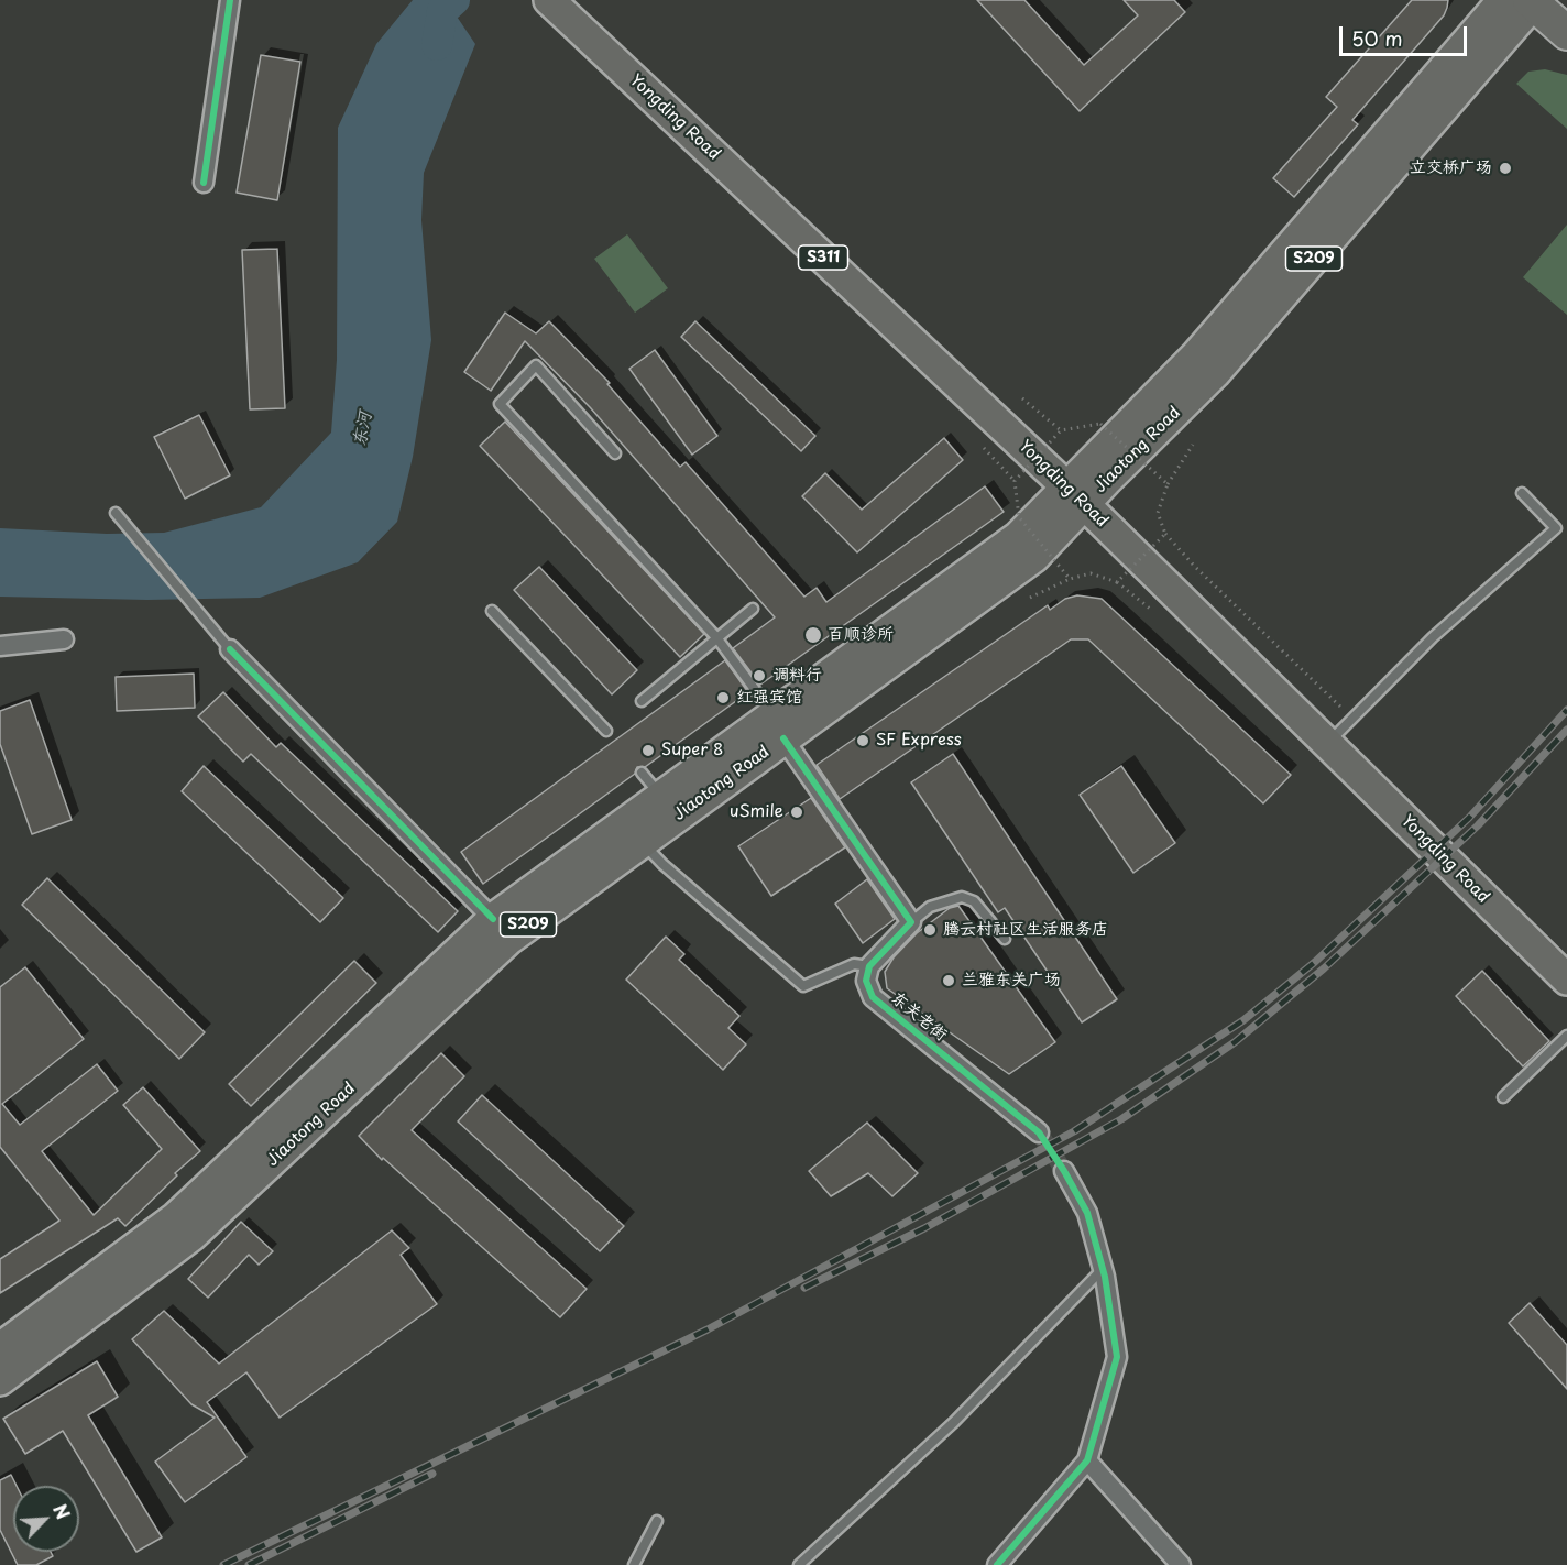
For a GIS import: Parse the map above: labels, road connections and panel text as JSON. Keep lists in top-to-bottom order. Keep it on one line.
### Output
{"streets":{"main road":["Yongding Road","S311","S209","Jiaotong Road"],"street":["东关老街"]},"crossings":[["Yongding Road","Jiaotong Road"]],"water":["东河"],"places":["立交桥广场","百顺诊所","调料行","红强宾馆","SF Express","Super 8","uSmile","腾云村社区生活服务店","兰雅东关广场"],"scale_bar":"50 m","north":"top right"}
